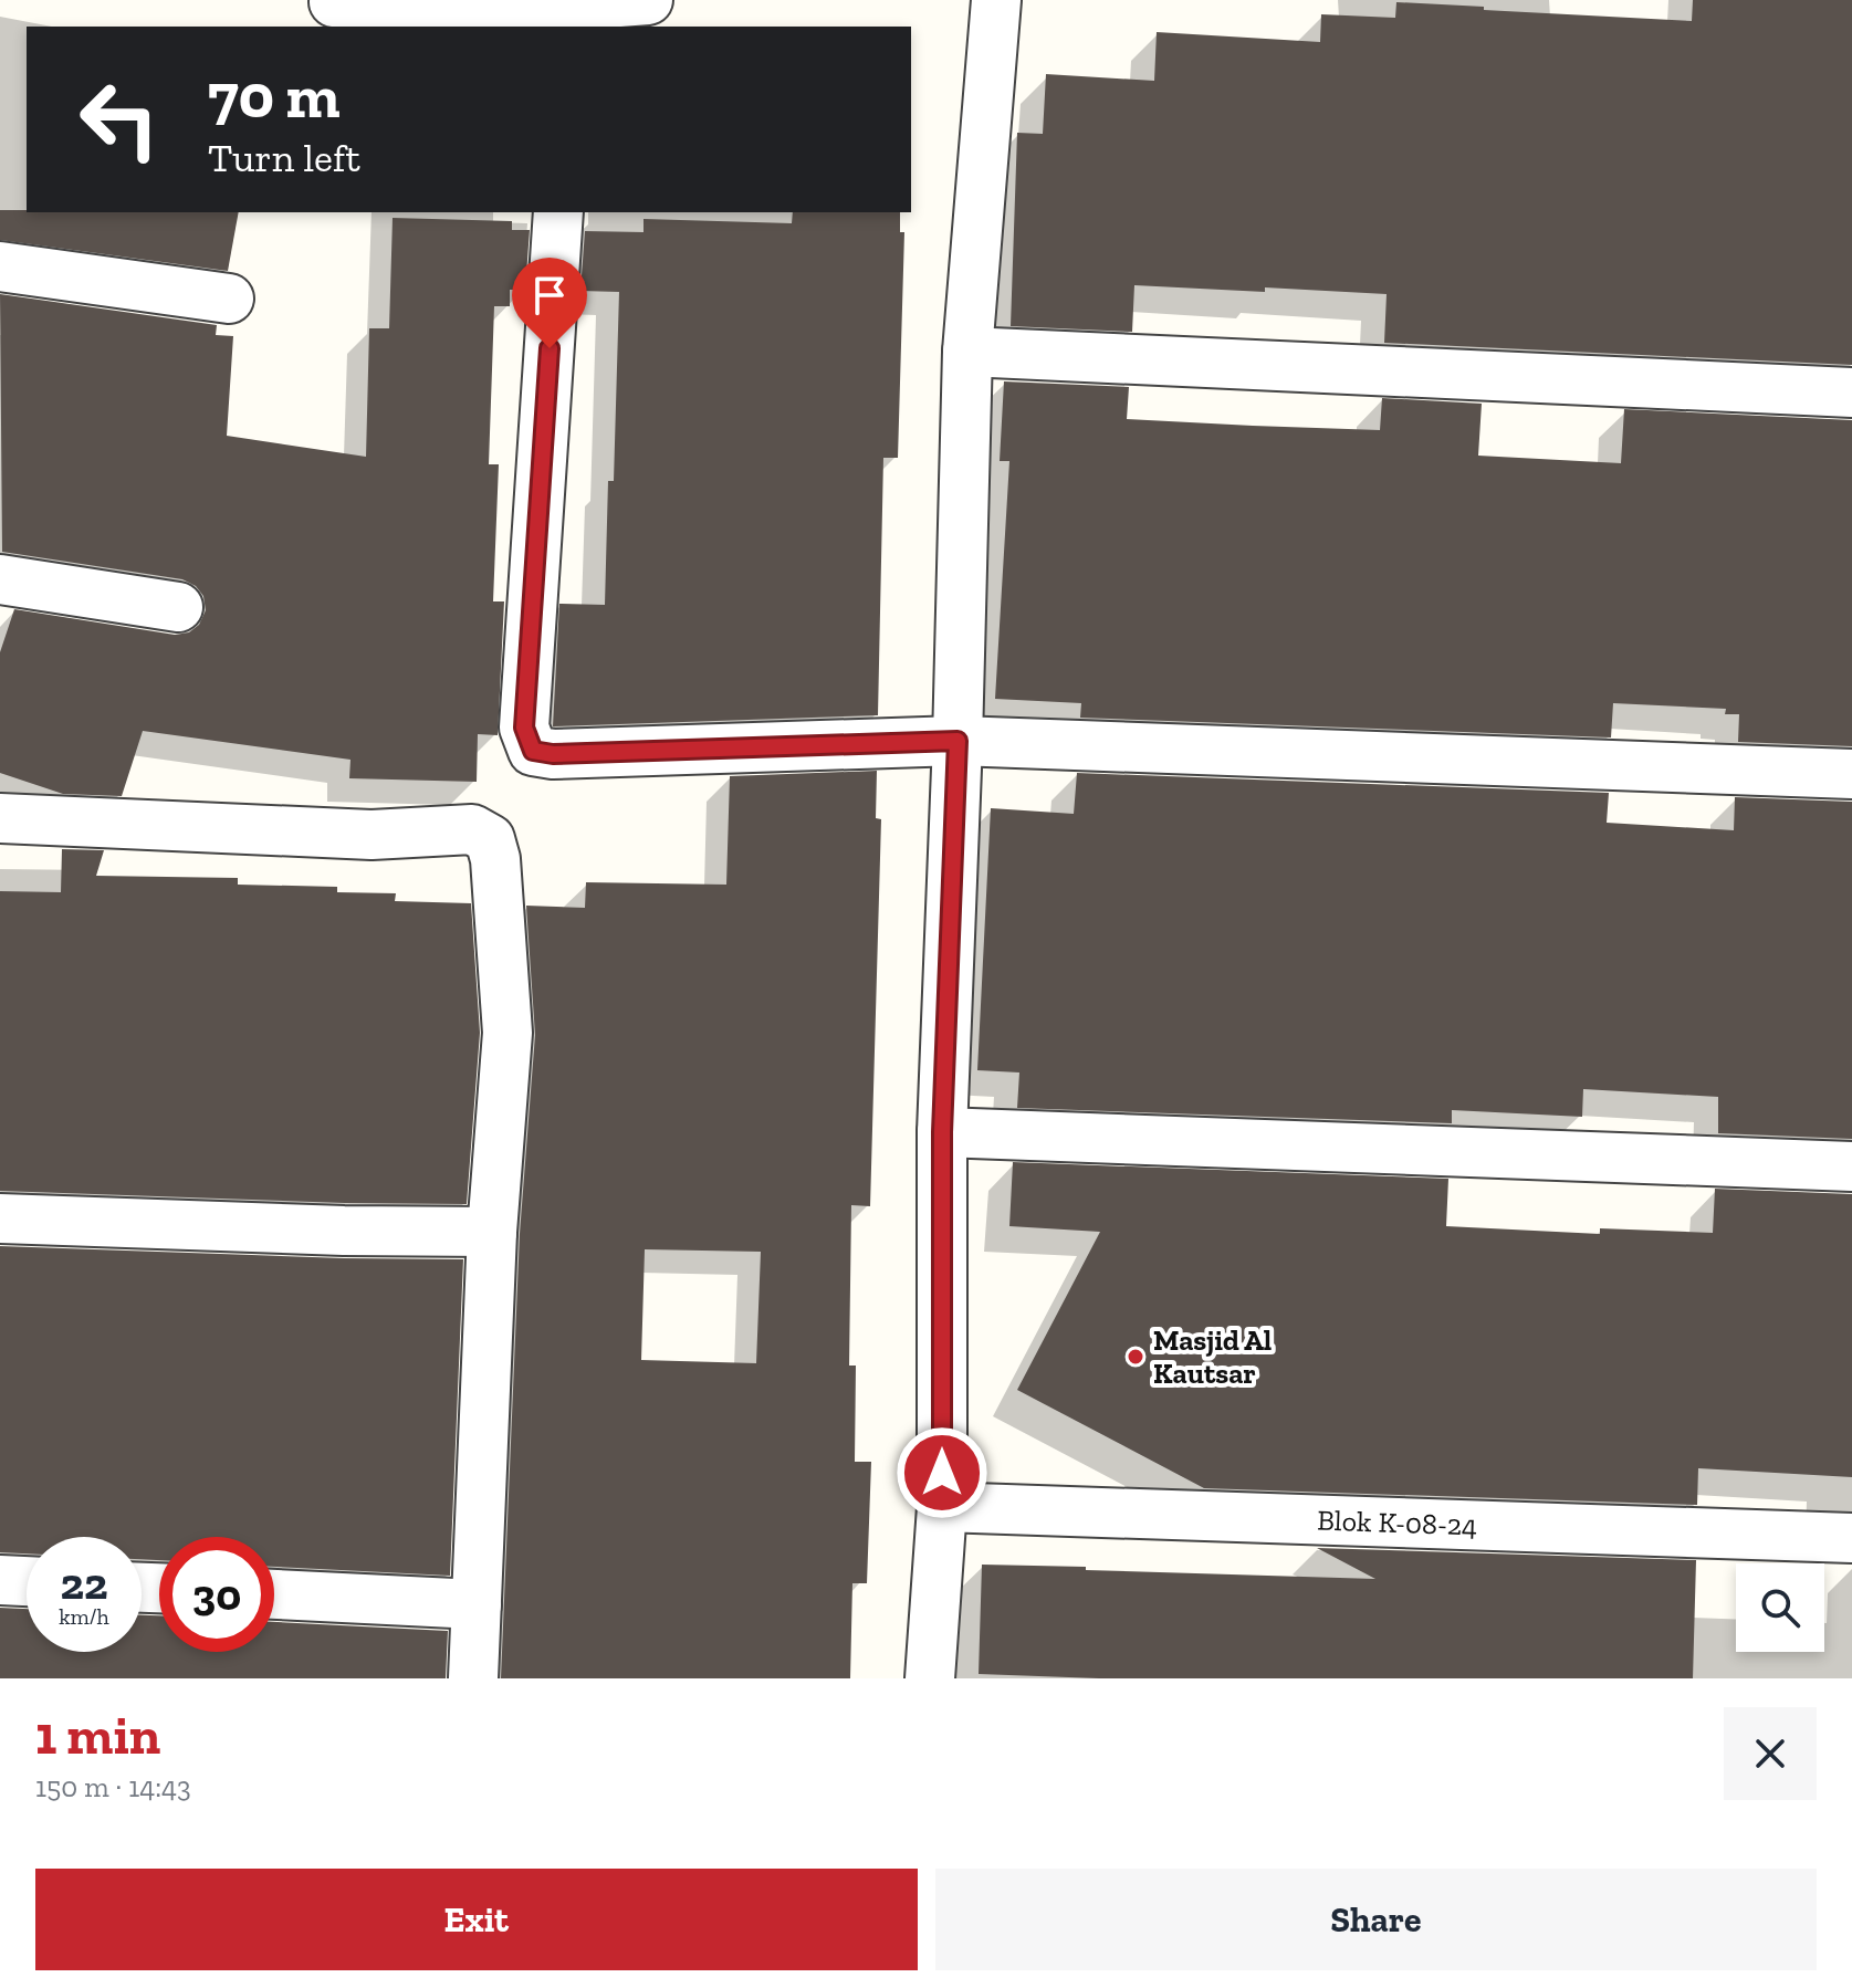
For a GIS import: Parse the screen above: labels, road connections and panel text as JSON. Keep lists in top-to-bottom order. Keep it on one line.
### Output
{"streets":{"street":["Blok K-08-24"]},"places":["Masjid Al Kautsar"],"page":{"turn":["70 m","Turn left"],"speed":"22 km/h","limit":"30","heading":["1 min","150 m · 14:43"],"buttons":["Exit","Share"]}}
